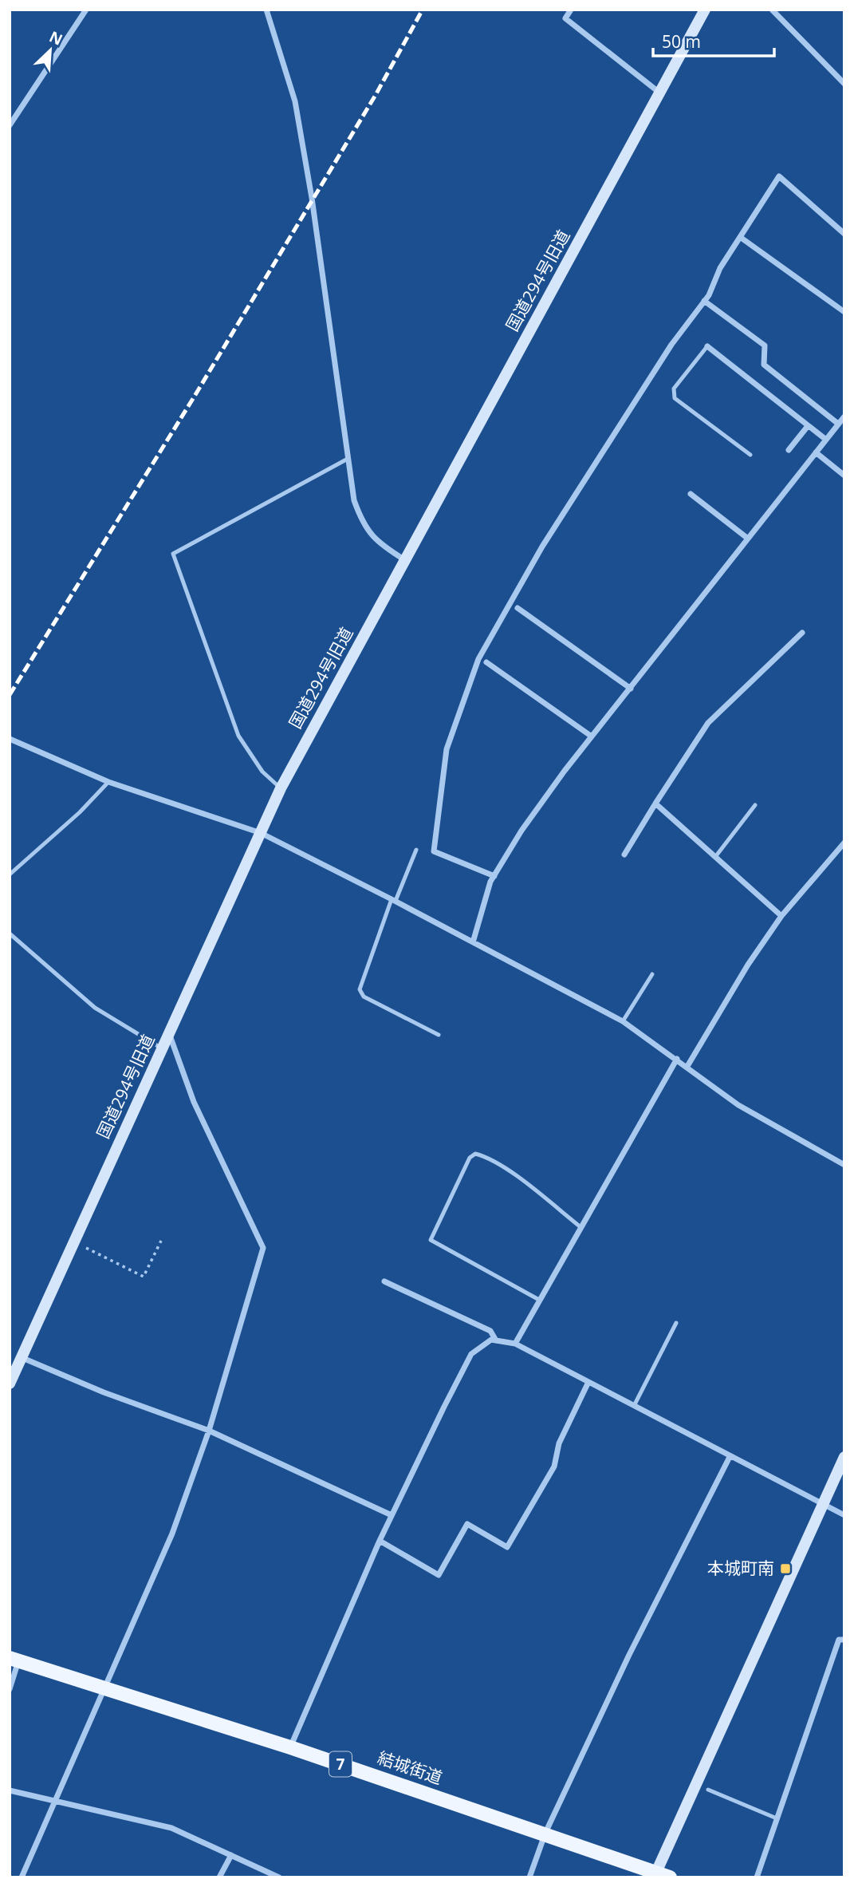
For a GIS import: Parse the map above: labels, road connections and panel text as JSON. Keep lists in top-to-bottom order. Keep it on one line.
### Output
{"streets":{"main road":["7","結城街道"],"street":["国道294号旧道"]},"places":{"transit":["本城町南"]},"scale_bar":"50 m","north":"top right"}
